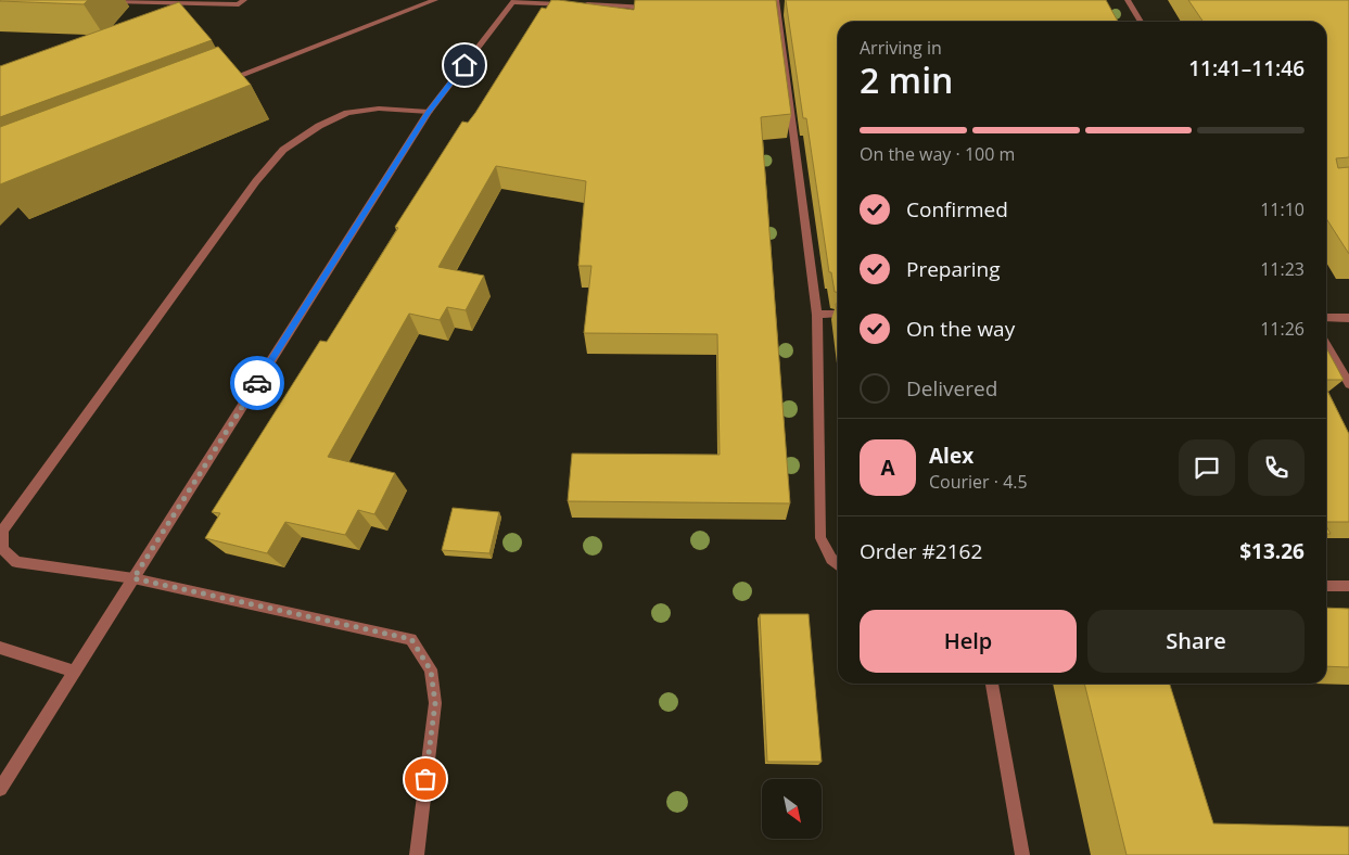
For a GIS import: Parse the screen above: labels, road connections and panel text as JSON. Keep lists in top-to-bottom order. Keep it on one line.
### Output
{"north":"bottom right","page":{"heading":["2 min","Arriving in","11:41–11:46"],"panel":["Alex","Courier · 4.5","Order #2162","$13.26"],"bar":"On the way · 100 m","list":[["Confirmed","11:10"],["Preparing","11:23"],["On the way","11:26"],"Delivered"],"round":"A","buttons":["Help","Share"]}}
